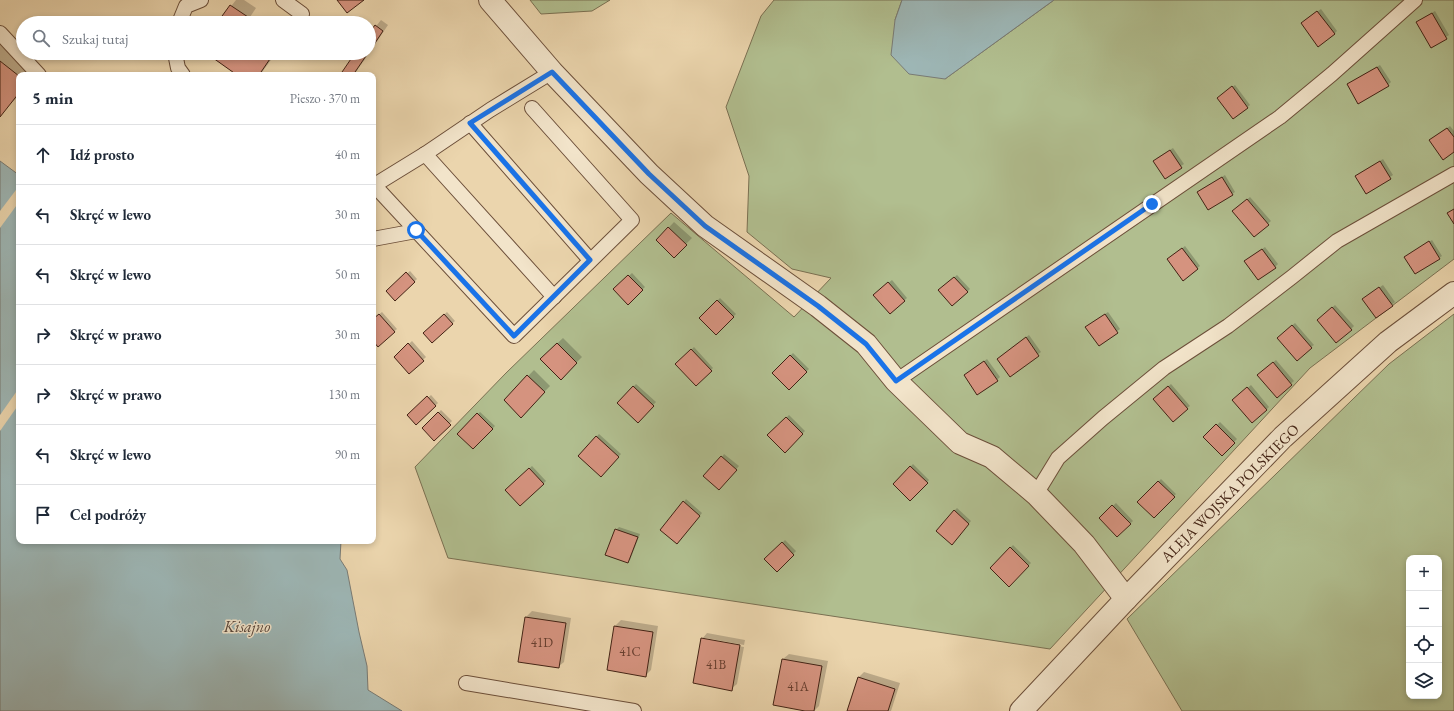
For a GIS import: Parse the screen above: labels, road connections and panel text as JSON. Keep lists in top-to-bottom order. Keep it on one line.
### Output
{"streets":{"street":["ALEJA WOJSKA POLSKIEGO"]},"water":["Kisajno"],"house_numbers":["41D","41C","41B","41A"],"page":{"search":"Szukaj tutaj","heading":["5 min","Pieszo · 370 m"],"list":[["Idź prosto","40 m"],["Skręć w lewo","30 m"],["Skręć w lewo","50 m"],["Skręć w prawo","30 m"],["Skręć w prawo","130 m"],["Skręć w lewo","90 m"],"Cel podróży"],"map_buttons":["+","−"]}}
